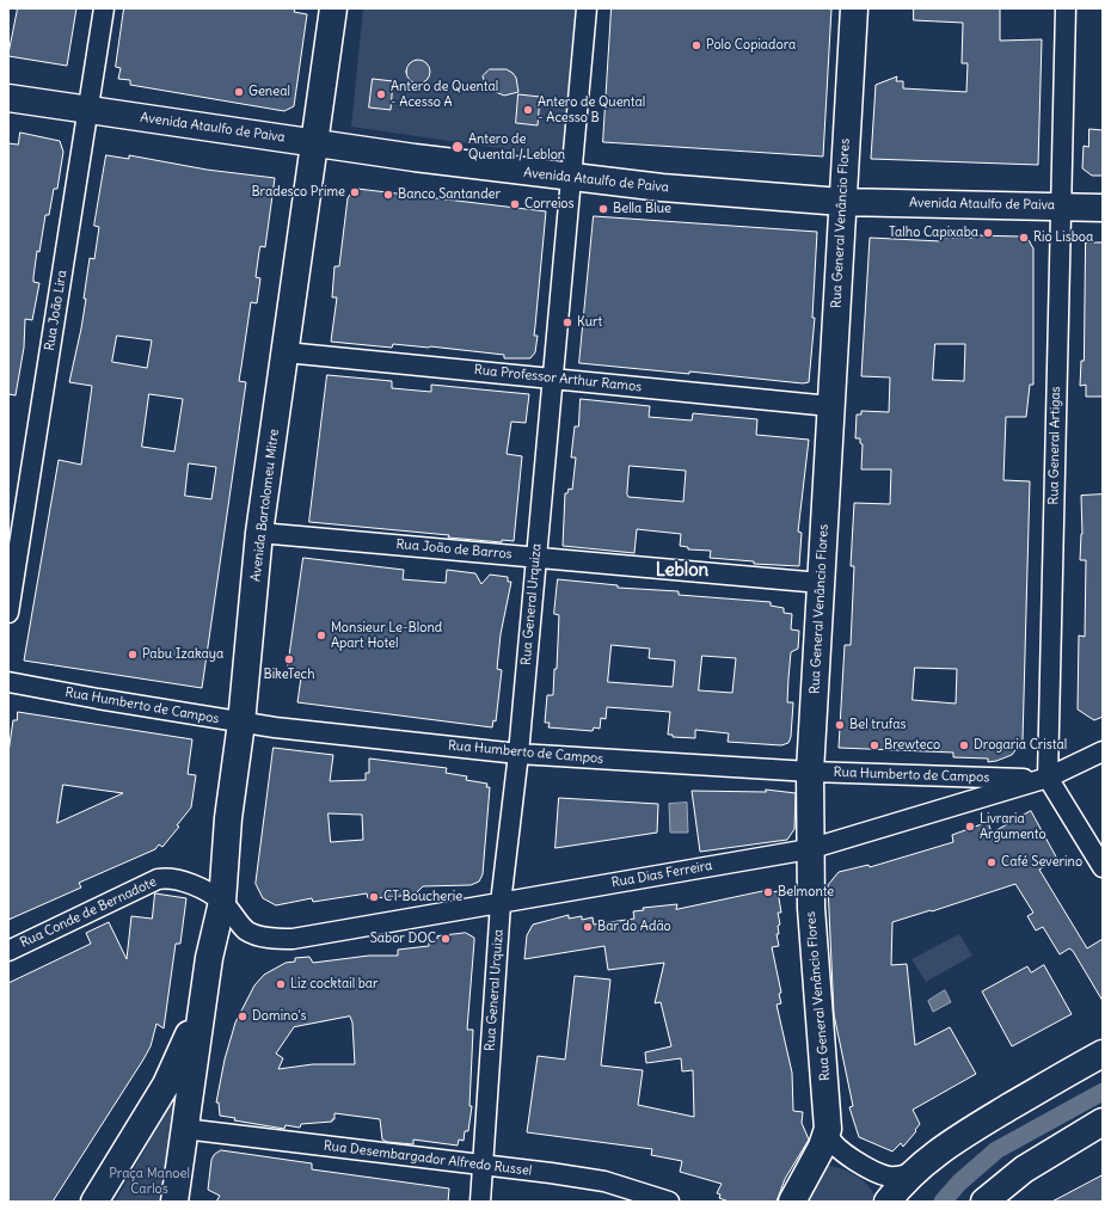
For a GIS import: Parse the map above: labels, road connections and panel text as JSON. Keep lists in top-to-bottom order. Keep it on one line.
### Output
{"streets":{"main road":["Avenida Ataulfo de Paiva","Rua General Venâncio Flores","Avenida Bartolomeu Mitre"],"street":["Rua João Lira","Rua Professor Arthur Ramos","Rua General Artigas","Rua João de Barros","Rua General Urquiza","Rua Humberto de Campos","Rua Dias Ferreira","Rua Conde de Bernadote","Rua Desembargador Alfredo Russel"]},"crossings":[["Avenida Ataulfo de Paiva","Rua General Venâncio Flores"],["Avenida Ataulfo de Paiva","Rua João Lira"],["Avenida Ataulfo de Paiva","Rua General Artigas"],["Avenida Ataulfo de Paiva","Avenida Bartolomeu Mitre"],["Avenida Ataulfo de Paiva","Rua General Urquiza"],["Rua General Venâncio Flores","Rua Professor Arthur Ramos"],["Rua General Venâncio Flores","Rua João de Barros"],["Rua General Venâncio Flores","Rua Humberto de Campos"],["Rua General Venâncio Flores","Rua Dias Ferreira"],["Rua Professor Arthur Ramos","Avenida Bartolomeu Mitre"],["Rua Professor Arthur Ramos","Rua General Urquiza"],["Rua General Artigas","Rua Humberto de Campos"],["Rua General Artigas","Rua Dias Ferreira"],["Avenida Bartolomeu Mitre","Rua João de Barros"],["Avenida Bartolomeu Mitre","Rua Humberto de Campos"],["Avenida Bartolomeu Mitre","Rua Dias Ferreira"],["Avenida Bartolomeu Mitre","Rua Conde de Bernadote"],["Avenida Bartolomeu Mitre","Rua Desembargador Alfredo Russel"],["Rua João de Barros","Rua General Urquiza"],["Rua General Urquiza","Rua Humberto de Campos"],["Rua General Urquiza","Rua Dias Ferreira"],["Rua General Urquiza","Rua Desembargador Alfredo Russel"],["Rua Humberto de Campos","Rua Dias Ferreira"],["Rua Dias Ferreira","Rua Conde de Bernadote"]],"districts":["Leblon"],"parks":["Praça Manoel Carlos"],"places":["Polo Copiadora","Geneal","Antero de Quental - Acesso A","Antero de Quental - Acesso B","Antero de Quental / Leblon","Bradesco Prime","Banco Santander","Correios","Bella Blue","Talho Capixaba","Rio Lisboa","Kurt","Monsieur Le-Blond Apart Hotel","Pabu Izakaya","BikeTech","Bel trufas","Brewteco","Drogaria Cristal","Livraria Argumento","Café Severino","Belmonte","CT Boucherie","Bar do Adão","Sabor DOC","Liz cocktail bar","Domino's"]}
